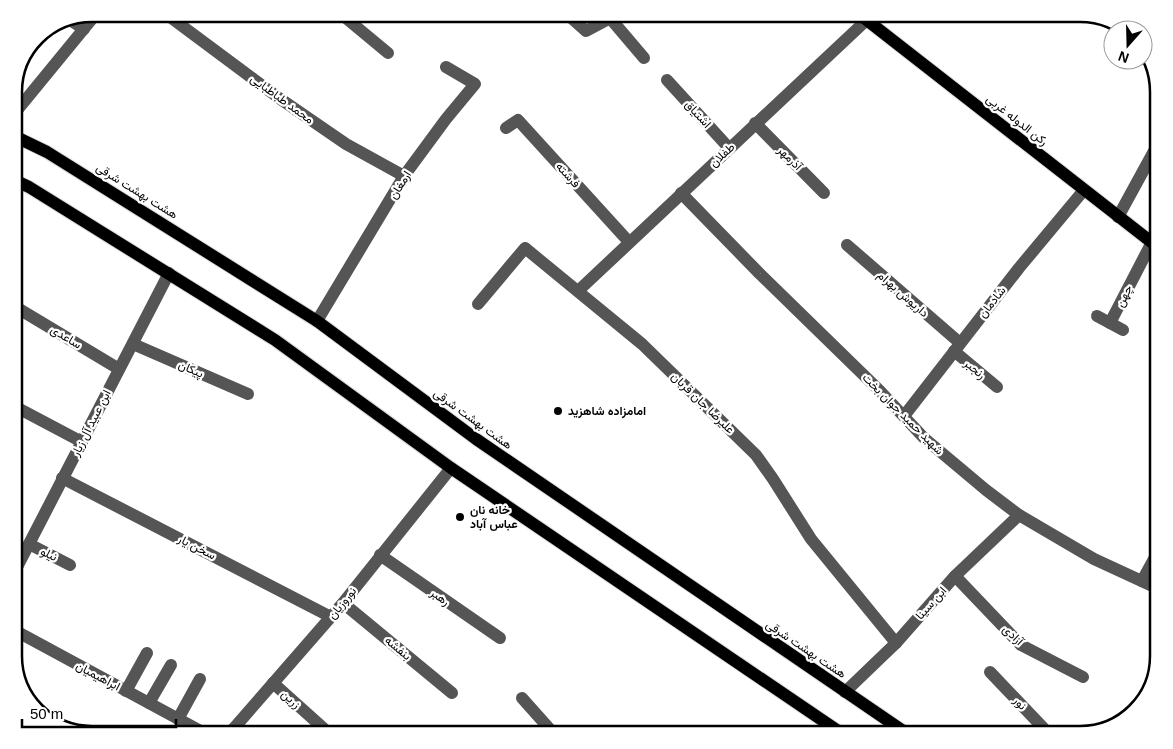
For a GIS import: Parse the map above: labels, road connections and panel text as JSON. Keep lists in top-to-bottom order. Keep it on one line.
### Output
{"streets":{"main road":["رکن الدوله غربی","هشت بهشت شرقی"],"street":["محمد طباطبایی","اشتیاق","طفلان","آذرمهر","فرشته","ارمغان","داریوش بهرام","چهن","شادمان","ساعدی","پیکان","رنجبر","علیرضا جان قربان","شهید حمید جوان بخت","ابن عبید آل زیار","سخن یار","نیلو","رهبر","نوروزیان","ابن سینا","آزادی","بنفشه","ابراهیمیان","زرین","نور"]},"crossings":[["محمد طباطبایی","ارمغان"],["اشتیاق","طفلان"],["رکن الدوله غربی","شادمان"],["طفلان","آذرمهر"],["طفلان","فرشته"],["طفلان","علیرضا جان قربان"],["طفلان","شهید حمید جوان بخت"],["ارمغان","هشت بهشت شرقی"],["هشت بهشت شرقی","ابن سینا"],["داریوش بهرام","شادمان"],["داریوش بهرام","رنجبر"],["شادمان","رنجبر"],["شادمان","شهید حمید جوان بخت"],["ساعدی","ابن عبید آل زیار"],["پیکان","ابن عبید آل زیار"],["علیرضا جان قربان","ابن سینا"],["شهید حمید جوان بخت","ابن سینا"],["ابن عبید آل زیار","سخن یار"],["ابن عبید آل زیار","نیلو"],["سخن یار","نوروزیان"],["رهبر","نوروزیان"],["نوروزیان","بنفشه"],["نوروزیان","زرین"],["ابن سینا","آزادی"]],"places":["امامزاده شاهزید","خانه نان عباس آباد"],"scale_bar":"50 m","north":"bottom"}
